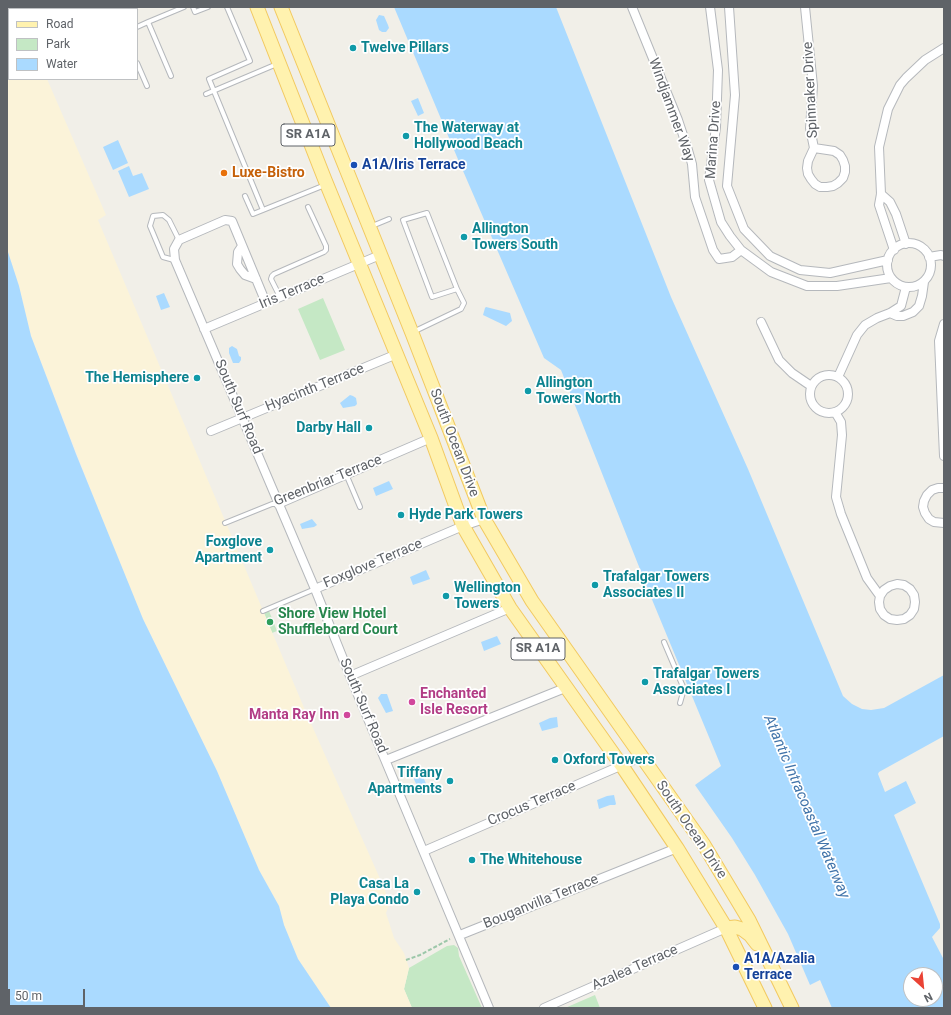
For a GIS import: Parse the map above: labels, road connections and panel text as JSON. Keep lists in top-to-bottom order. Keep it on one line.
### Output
{"streets":{"main road":["SR A1A","South Ocean Drive"],"street":["Spinnaker Drive","Windjammer Way","Marina Drive","Iris Terrace","Hyacinth Terrace","South Surf Road","Greenbriar Terrace","Foxglove Terrace","Crocus Terrace","Bouganvilla Terrace","Azalea Terrace"]},"crossings":[["Windjammer Way","Marina Drive"],["Iris Terrace","South Surf Road"],["Iris Terrace","South Ocean Drive"],["Hyacinth Terrace","South Surf Road"],["Hyacinth Terrace","South Ocean Drive"],["South Surf Road","Greenbriar Terrace"],["South Surf Road","Foxglove Terrace"],["South Surf Road","Crocus Terrace"],["South Surf Road","Bouganvilla Terrace"],["South Ocean Drive","Greenbriar Terrace"],["South Ocean Drive","Foxglove Terrace"],["South Ocean Drive","Crocus Terrace"],["South Ocean Drive","Bouganvilla Terrace"],["South Ocean Drive","Azalea Terrace"]],"water":["Atlantic Intracoastal Waterway"],"places":["Twelve Pillars","The Waterway at Hollywood Beach","A1A/Iris Terrace","Luxe-Bistro","Allington Towers South","The Hemisphere","Allington Towers North","Darby Hall","Hyde Park Towers","Foxglove Apartment","Trafalgar Towers Associates II","Wellington Towers","Shore View Hotel Shuffleboard Court","Trafalgar Towers Associates I","Enchanted Isle Resort","Manta Ray Inn","Oxford Towers","Tiffany Apartments","The Whitehouse","Casa La Playa Condo","A1A/Azalia Terrace"],"legend":["Road","Park","Water"],"scale_bar":"50 m","north":"bottom right"}
